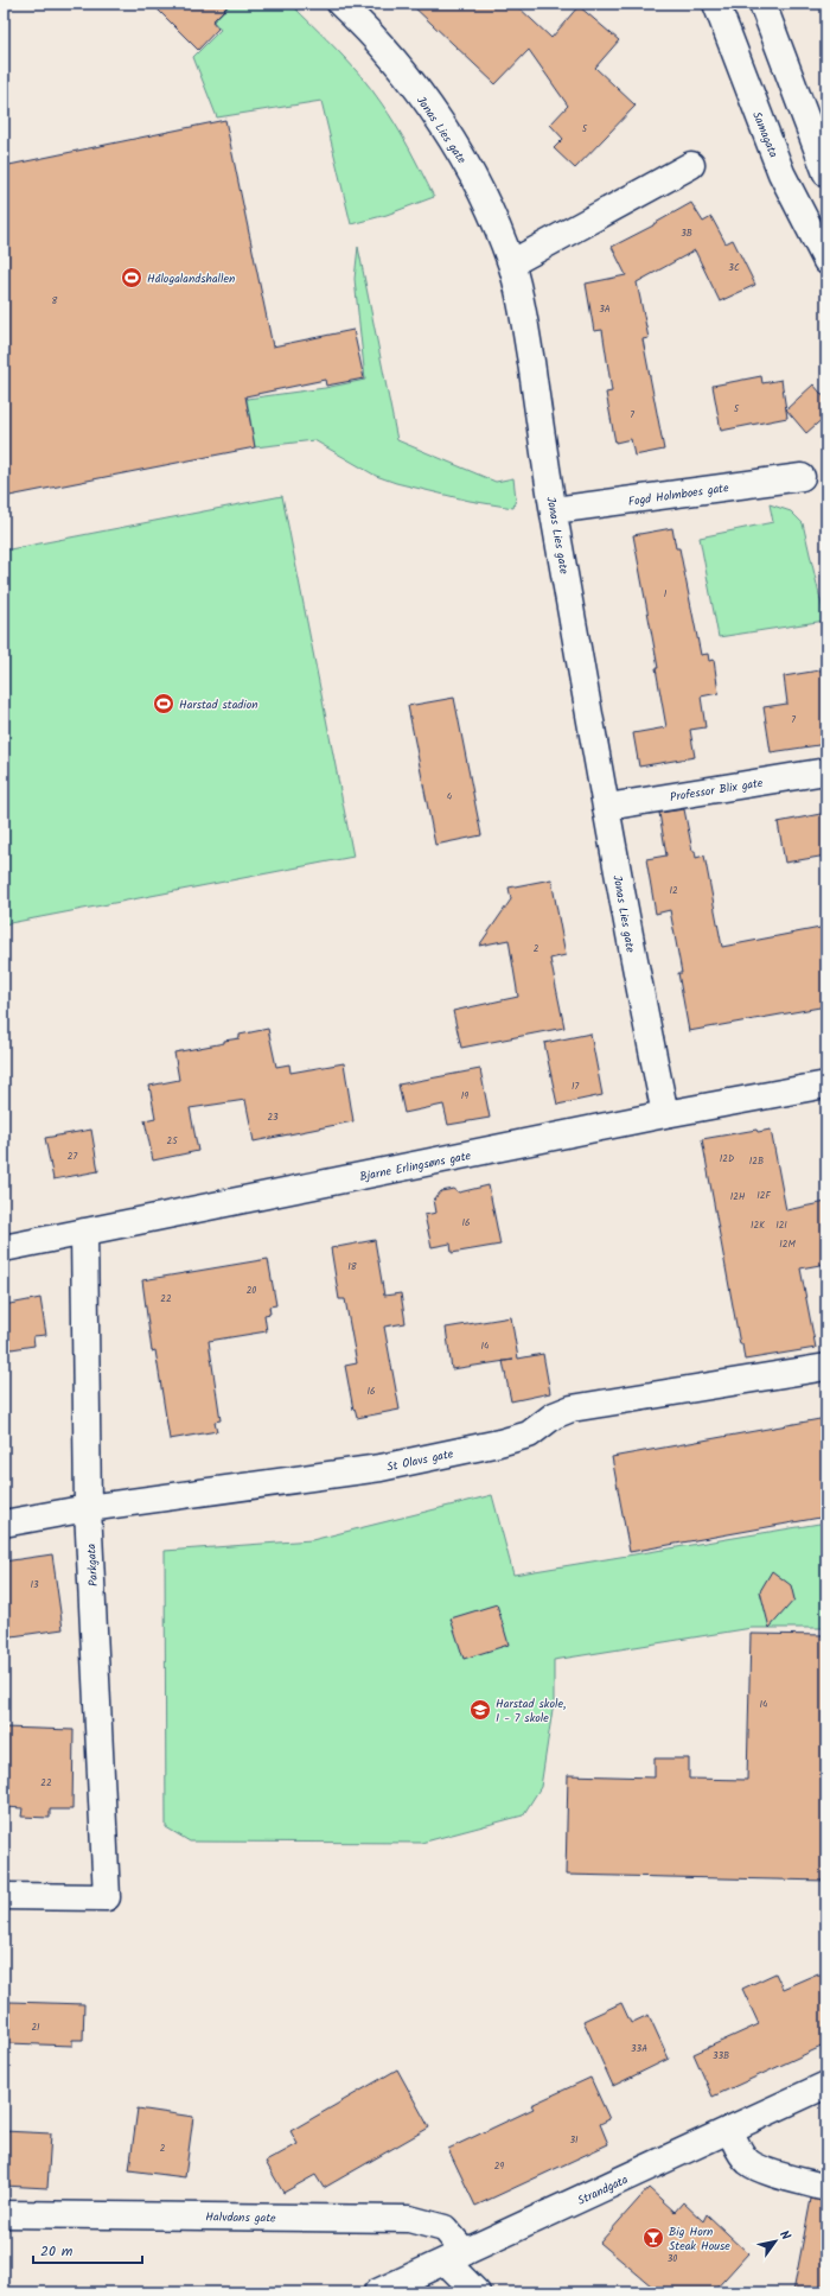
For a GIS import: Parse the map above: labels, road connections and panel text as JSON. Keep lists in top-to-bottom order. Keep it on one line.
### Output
{"streets":{"main road":["Jonas Lies gate","Samagata","Fogd Holmboes gate","Professor Blix gate","Bjarne Erlingsøns gate","St Olavs gate","Parkgata","Strandgata","Halvdans gate"]},"crossings":[["Jonas Lies gate","Fogd Holmboes gate"],["Jonas Lies gate","Professor Blix gate"],["Jonas Lies gate","Bjarne Erlingsøns gate"],["Bjarne Erlingsøns gate","Parkgata"],["St Olavs gate","Parkgata"],["Strandgata","Halvdans gate"]],"places":{"sports":["Hålogalandshallen","Harstad stadion"],"school or university":["Harstad skole, 1 - 7 skole"],"bar":["Big Horn Steak House"]},"house_numbers":["5","3B","3C","8","3A","5","7","1","7","4","12","2","17","19","23","25","27","12D","12B","12F","12H","16","12K","12I","12M","18","20","22","14","16","13","14","22","21","33A","33B","31","2","29","30"],"scale_bar":"20 m","north":"top right"}
